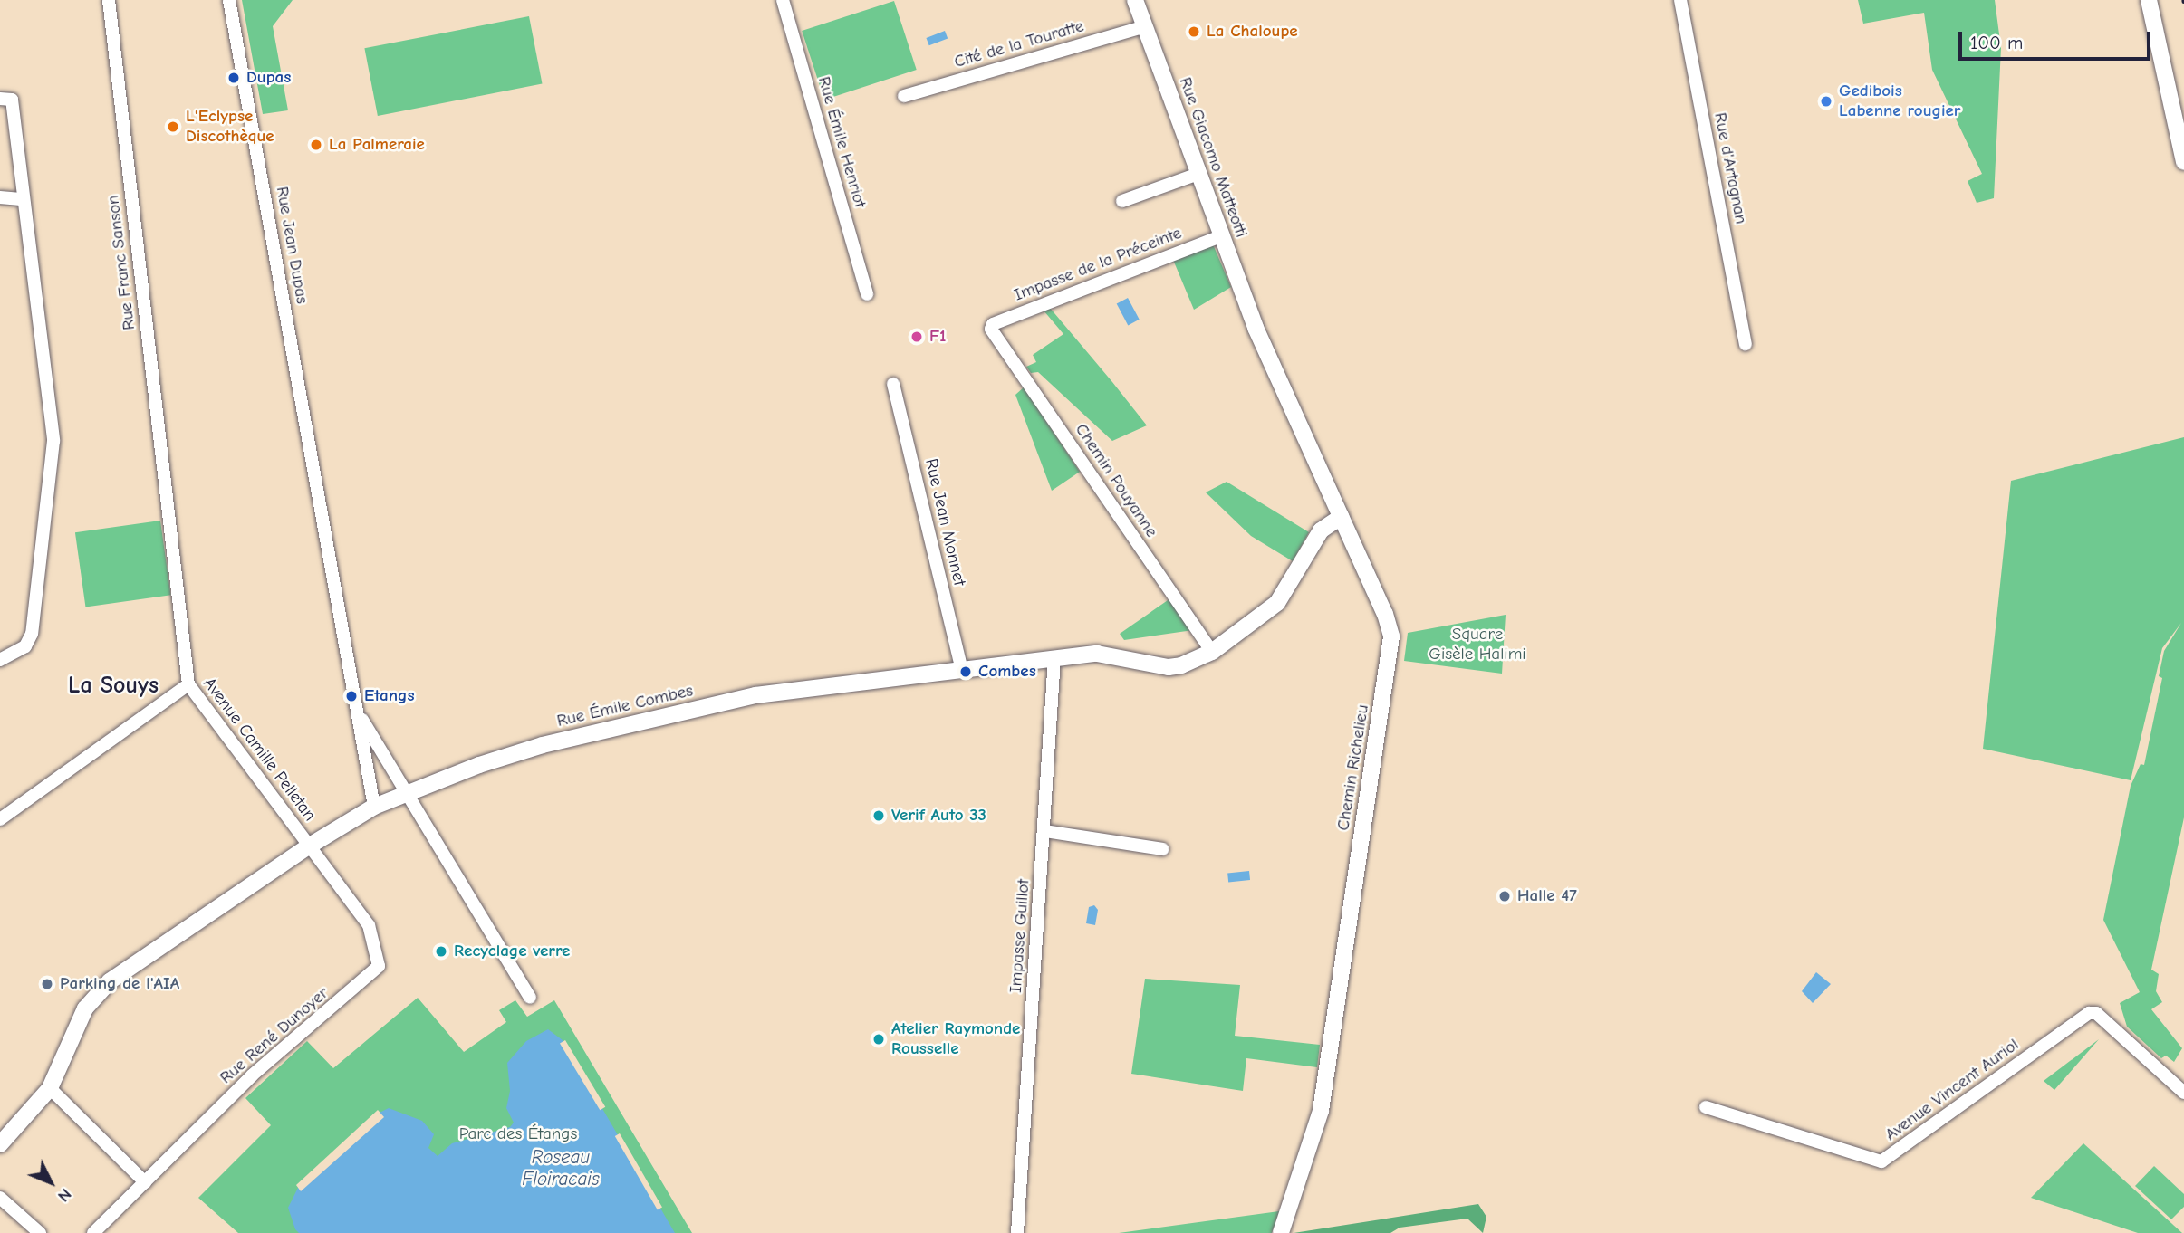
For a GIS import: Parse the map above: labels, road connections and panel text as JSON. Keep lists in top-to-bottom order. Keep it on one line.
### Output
{"streets":{"street":["Cité de la Touratte","Rue Émile Henriot","Rue Giacomo Matteotti","Rue d'Artagnan","Rue Jean Dupas","Rue Franc Sanson","Impasse de la Préceinte","Chemin Pouyanne","Rue Jean Monnet","Rue Émile Combes","Avenue Camille Pelletan","Chemin Richelieu","Impasse Guillot","Rue René Dunoyer","Avenue Vincent Auriol"]},"crossings":[["Cité de la Touratte","Rue Giacomo Matteotti"],["Rue Giacomo Matteotti","Impasse de la Préceinte"],["Rue Giacomo Matteotti","Chemin Richelieu"],["Rue Jean Dupas","Rue Émile Combes"],["Rue Franc Sanson","Avenue Camille Pelletan"],["Impasse de la Préceinte","Chemin Pouyanne"],["Chemin Pouyanne","Rue Émile Combes"],["Rue Jean Monnet","Rue Émile Combes"],["Rue Émile Combes","Avenue Camille Pelletan"],["Rue Émile Combes","Chemin Richelieu"],["Rue Émile Combes","Impasse Guillot"],["Rue Émile Combes","Rue René Dunoyer"],["Avenue Camille Pelletan","Rue René Dunoyer"]],"districts":["La Souys"],"water":["Roseau Floiracais"],"parks":["Square Gisèle Halimi","Parc des Étangs"],"places":["La Chaloupe","Dupas","Gedibois Labenne rougier","L'Eclypse Discothèque","La Palmeraie","F1","Combes","Etangs","Verif Auto 33","Halle 47","Recyclage verre","Parking de l'AIA","Atelier Raymonde Rousselle"],"scale_bar":"100 m","north":"bottom right"}
